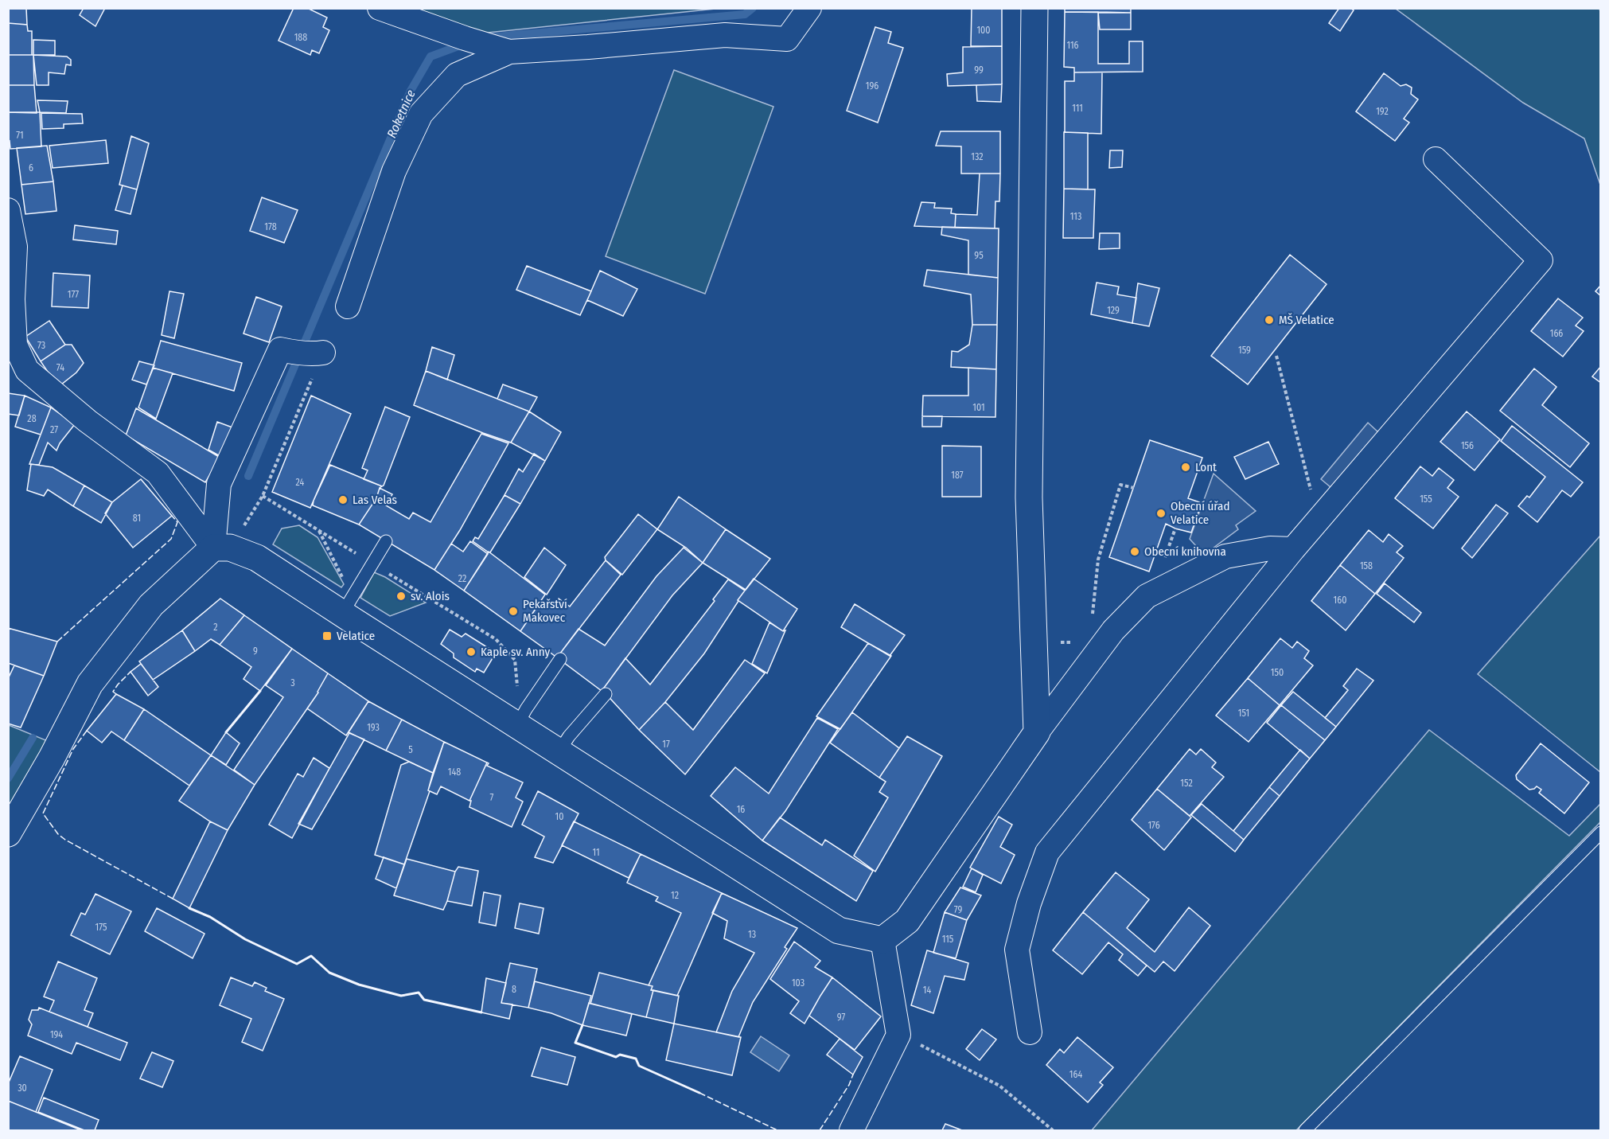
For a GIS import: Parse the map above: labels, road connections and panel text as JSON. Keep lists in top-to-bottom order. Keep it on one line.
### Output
{"water":["Roketnice"],"places":{"other":["MŠ Velatice","Lont","Las Velas","Obecní úřad Velatice","Obecní knihovna","sv. Alois","Pekařství Makovec","Kaple sv. Anny"],"transit":["Velatice"]},"house_numbers":["100","188","116","99","196","111","192","71","132","6","113","178","95","177","129","166","73","159","74","101","28","27","156","187","24","155","81","158","22","160","2","9","150","3","151","193","17","5","148","152","7","16","10","176","11","12","79","175","13","115","103","8","14","97","194","164","30"]}
